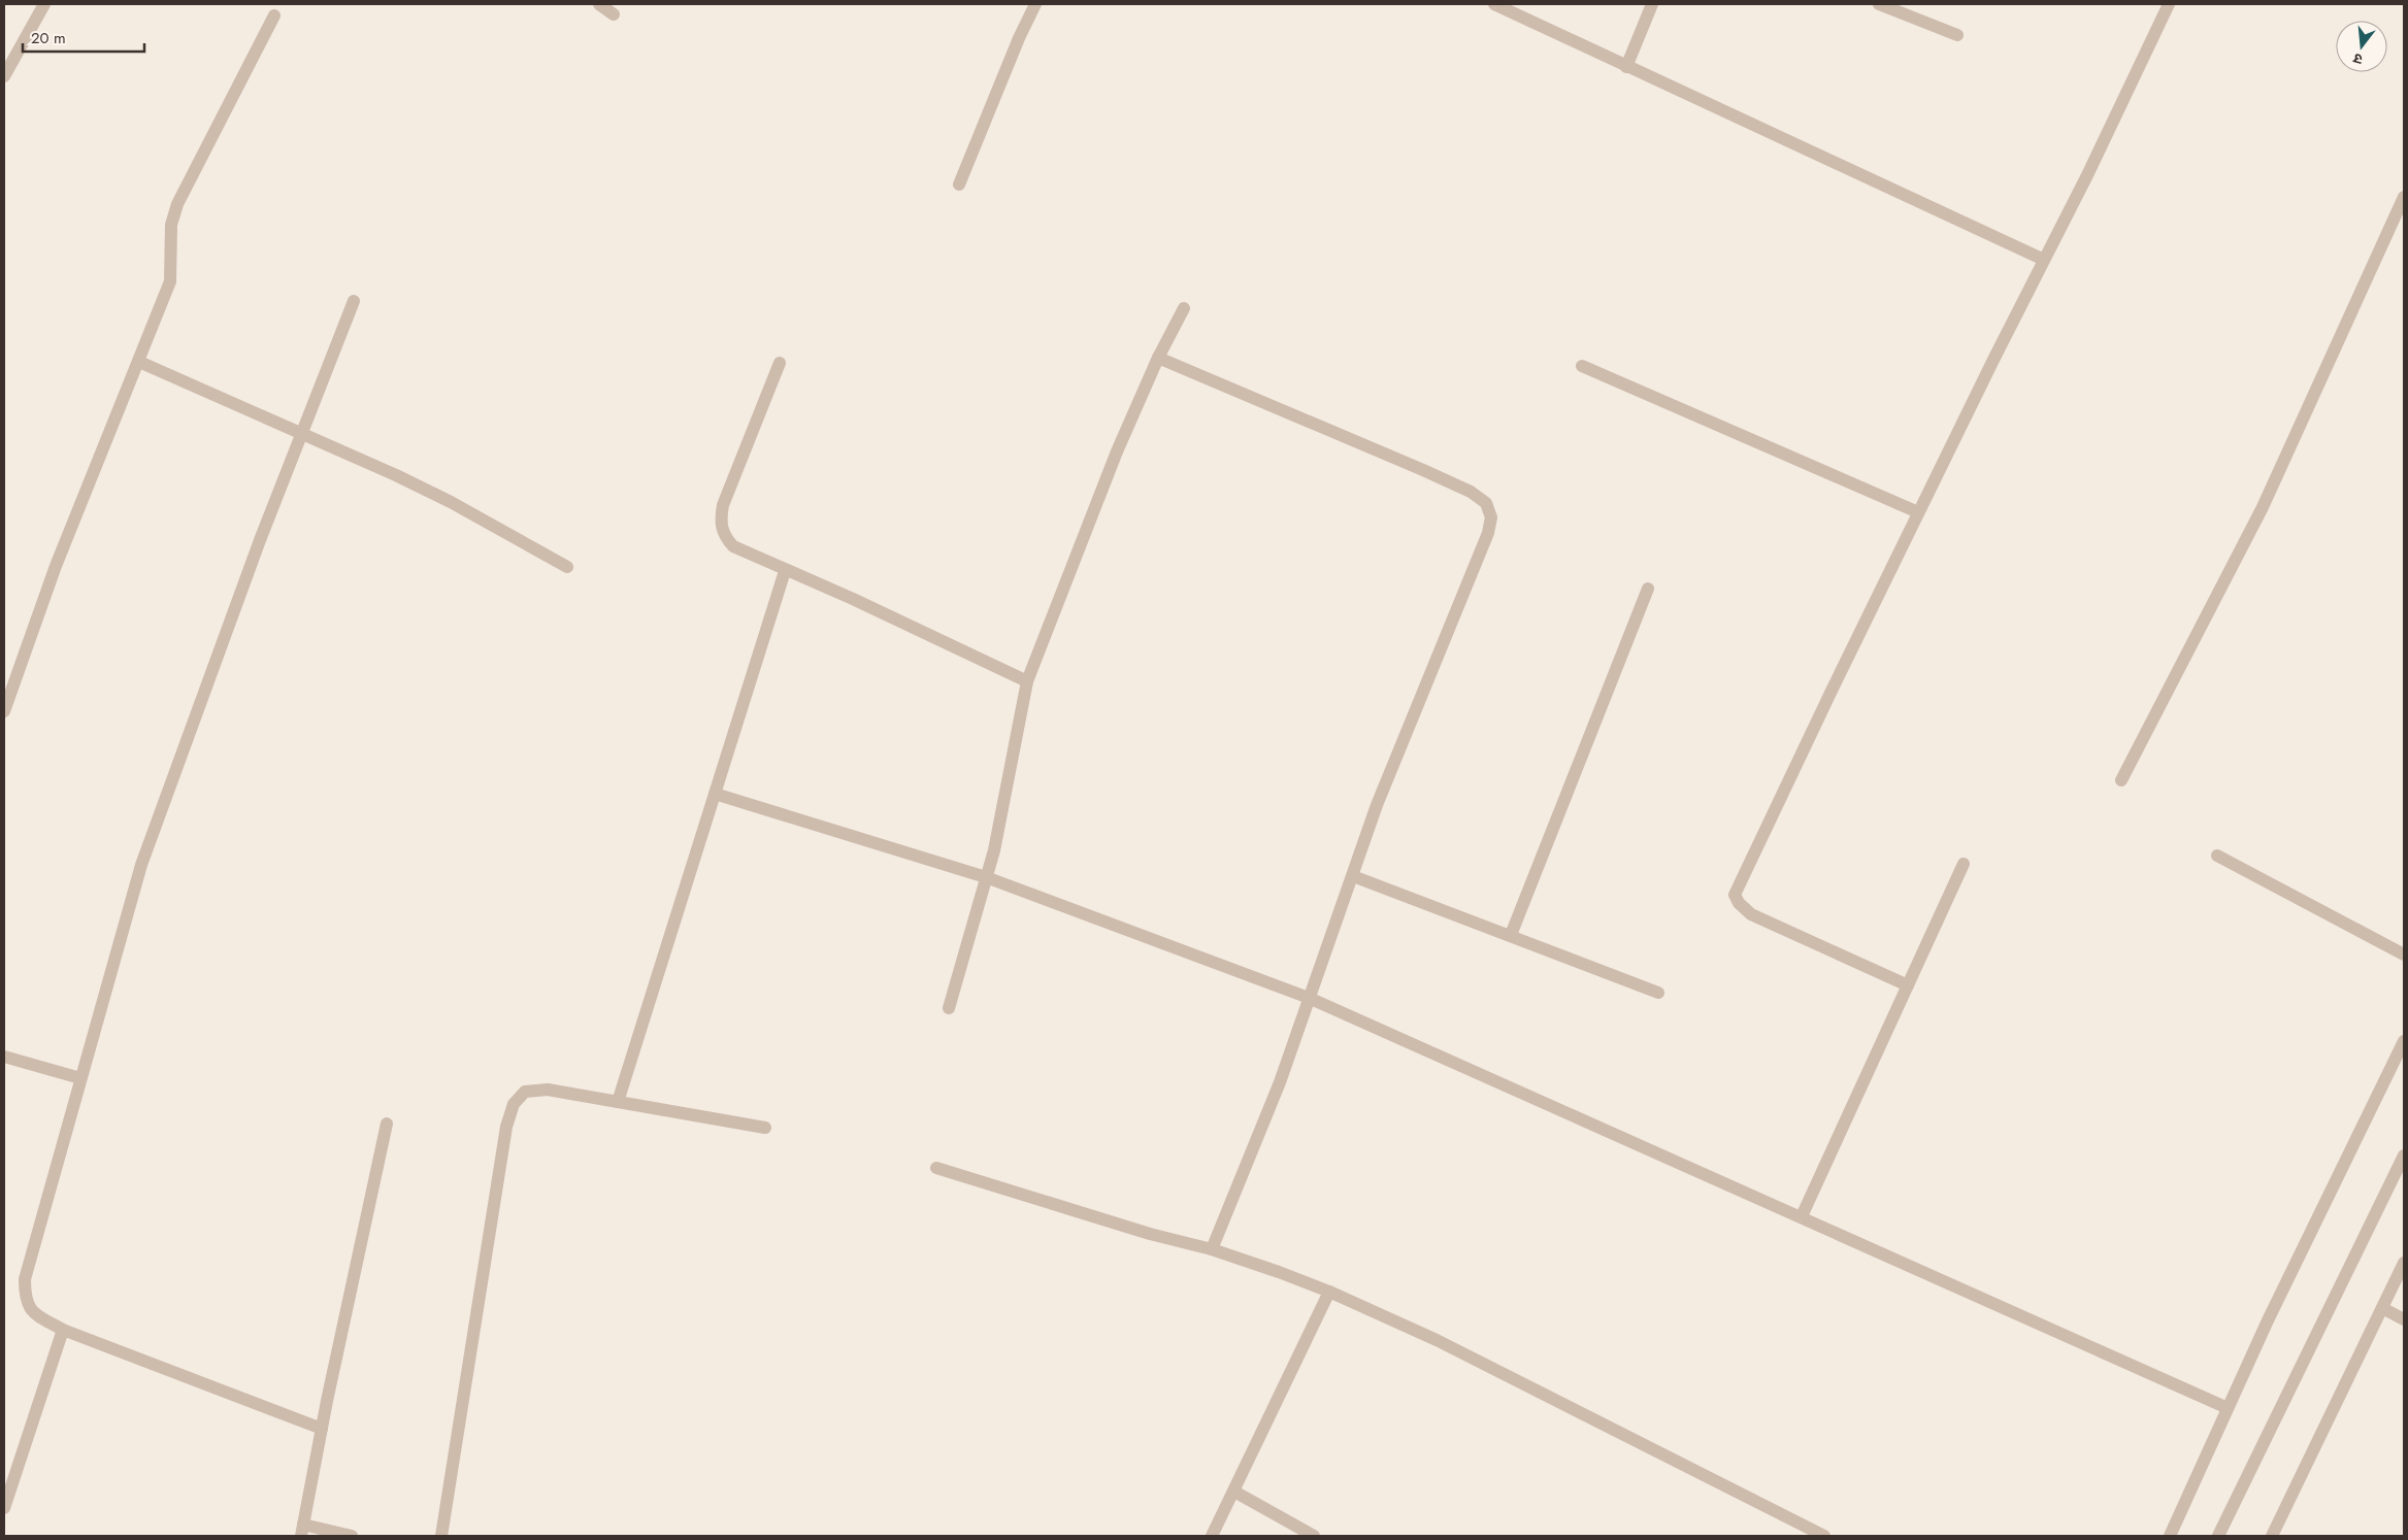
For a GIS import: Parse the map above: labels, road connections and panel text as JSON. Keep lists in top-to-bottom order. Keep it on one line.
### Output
{"scale_bar":"20 m","north":"bottom"}
